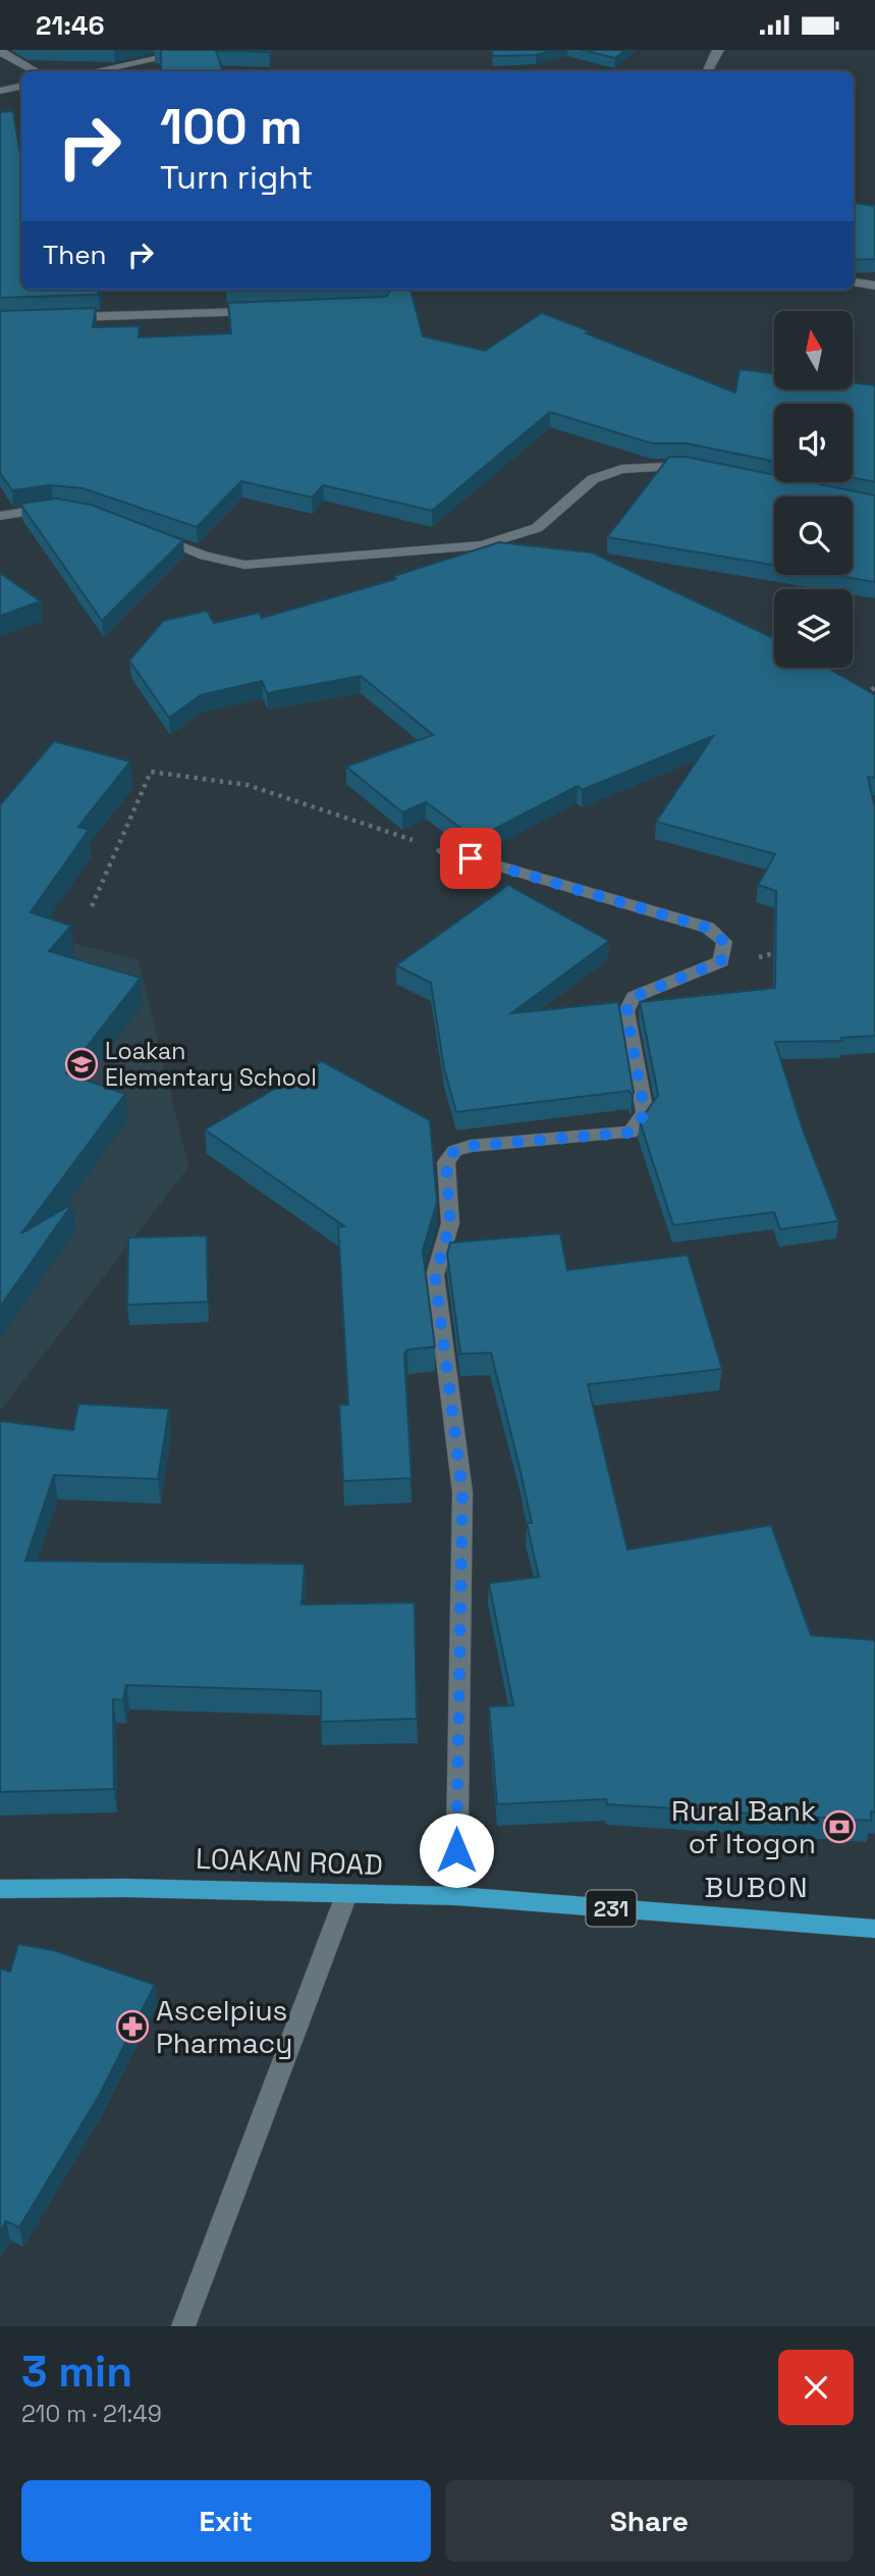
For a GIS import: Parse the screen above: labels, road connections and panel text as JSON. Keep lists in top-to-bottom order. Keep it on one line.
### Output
{"streets":{"main road":["LOAKAN ROAD","231"]},"districts":["BUBON"],"places":{"school or university":["Loakan Elementary School"],"bank":["Rural Bank of Itogon"],"pharmacy":["Ascelpius Pharmacy"]},"north":"top","page":{"status":"21:46","turn":["100 m","Turn right"],"then":"Then","heading":["3 min","210 m · 21:49"],"buttons":["Exit","Share"]}}
